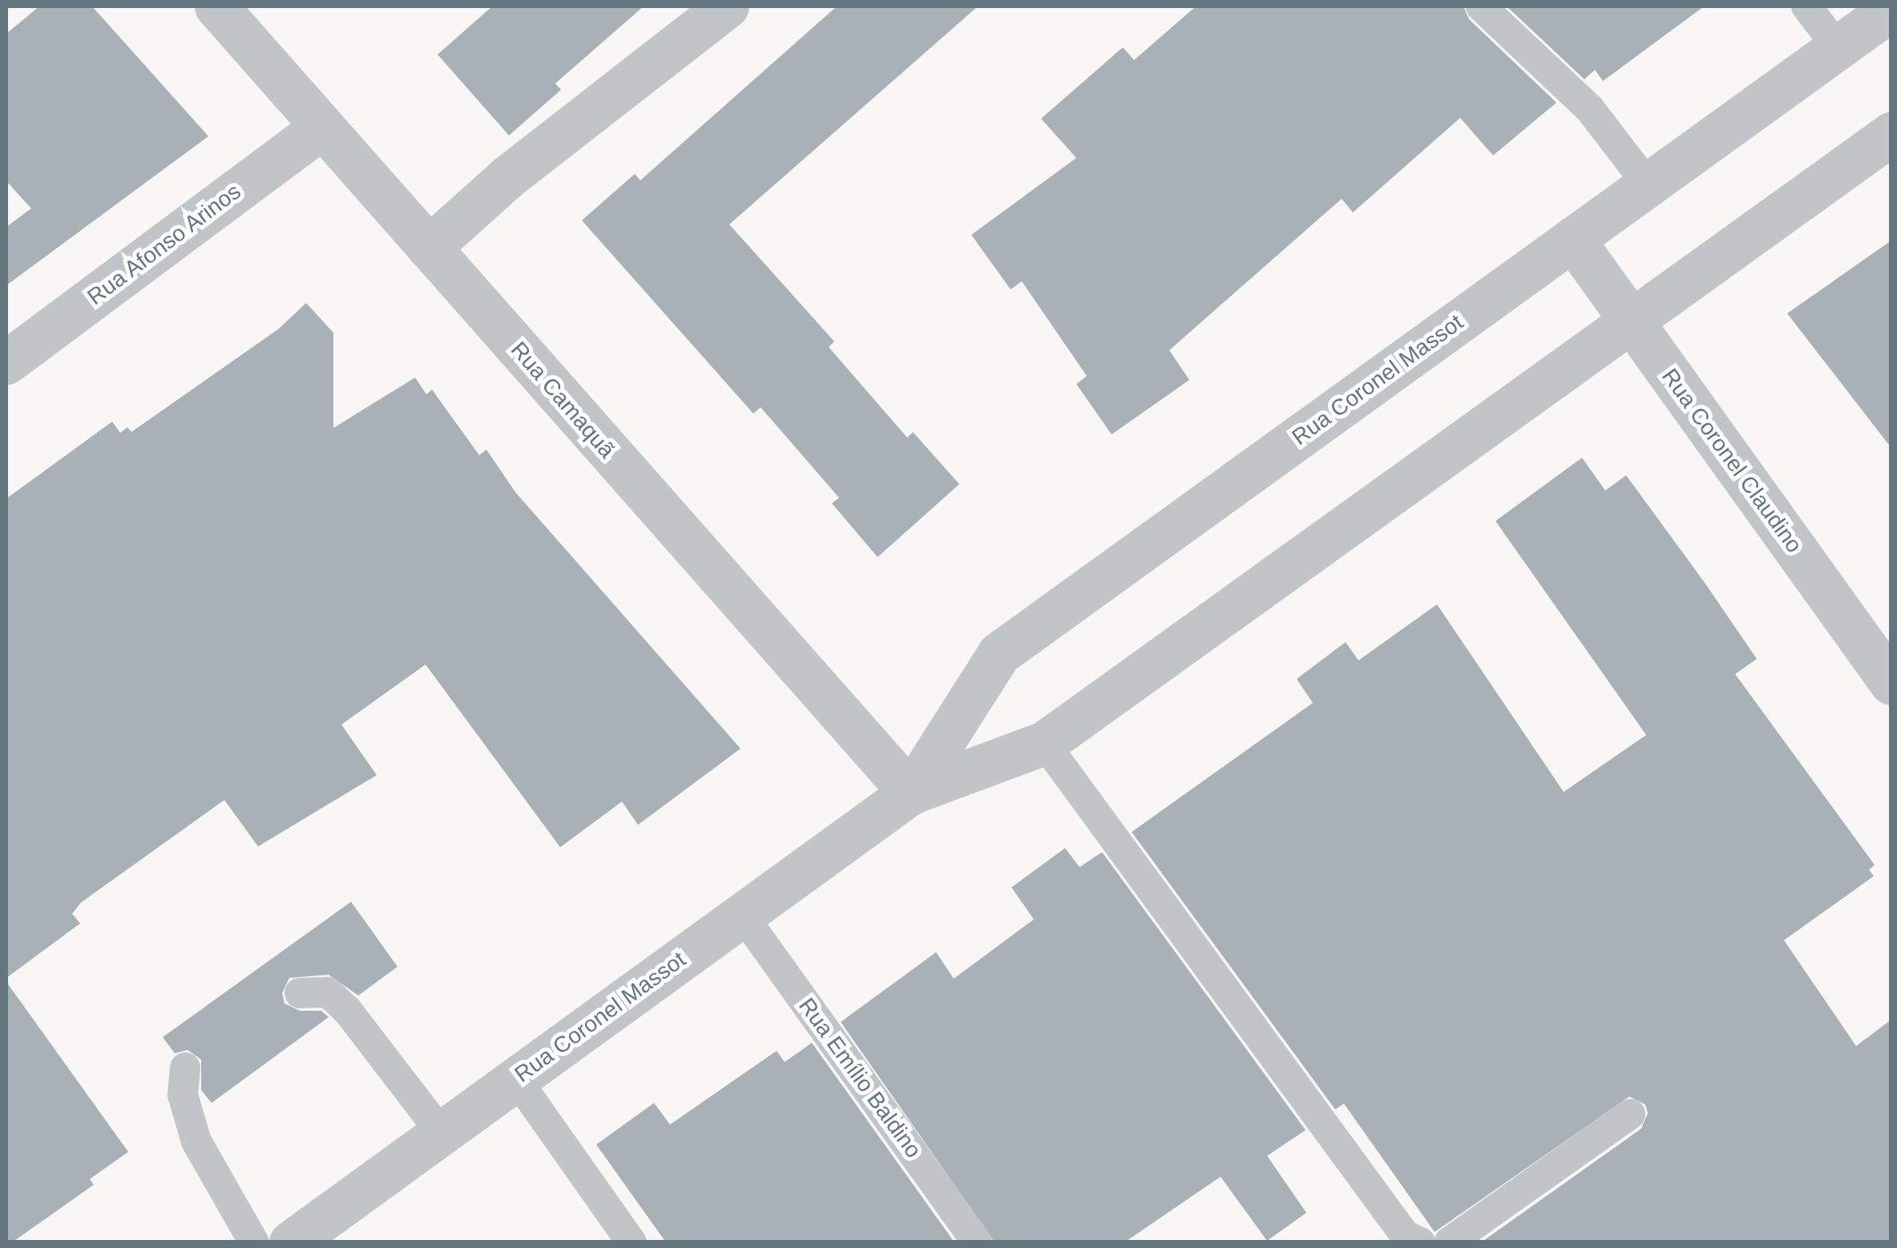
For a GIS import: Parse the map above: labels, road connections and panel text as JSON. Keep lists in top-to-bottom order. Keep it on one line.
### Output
{"streets":{"street":["Rua Afonso Arinos","Rua Coronel Massot","Rua Camaquã","Rua Coronel Claudino"],"lane":["Rua Emílio Baldino"]},"crossings":[["Rua Afonso Arinos","Rua Camaquã"],["Rua Coronel Massot","Rua Camaquã"],["Rua Coronel Massot","Rua Coronel Claudino"],["Rua Coronel Massot","Rua Emílio Baldino"]]}
